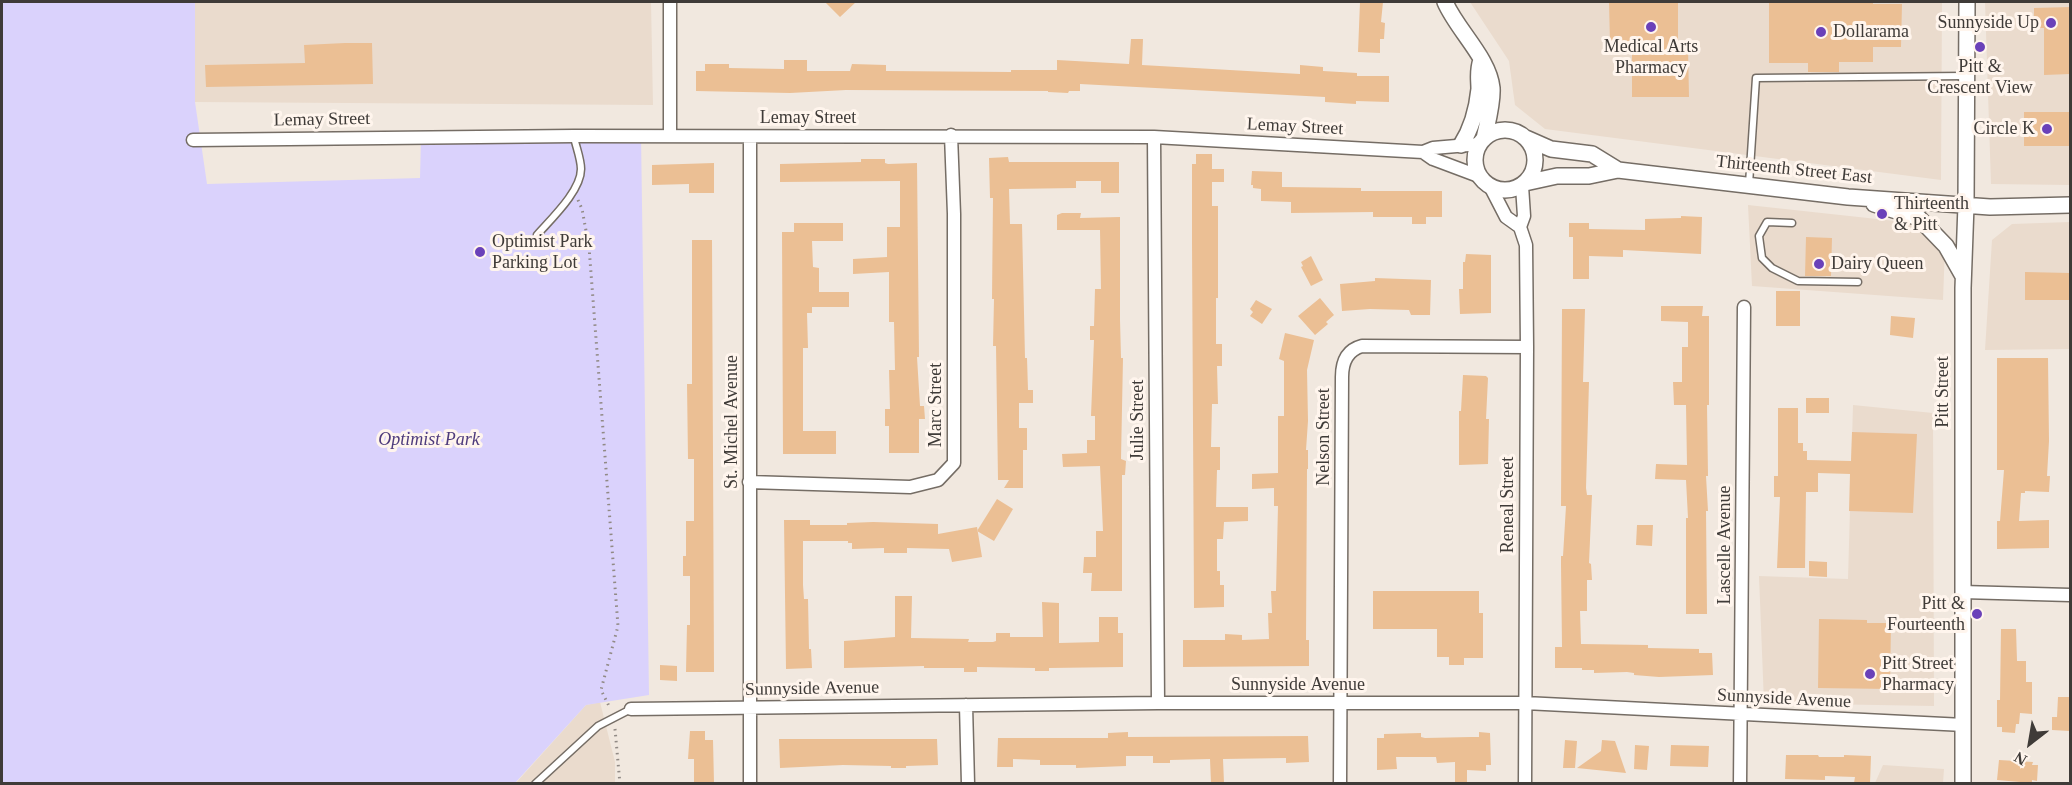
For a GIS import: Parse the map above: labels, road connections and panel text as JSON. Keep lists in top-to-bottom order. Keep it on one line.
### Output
{"streets":{"street":["Lemay Street","Thirteenth Street East","Pitt Street","Marc Street","Julie Street","St. Michel Avenue","Nelson Street","Reneal Street","Lascelle Avenue","Sunnyside Avenue"]},"crossings":[["Lemay Street","Thirteenth Street East"],["Lemay Street","Marc Street"],["Lemay Street","Julie Street"],["Lemay Street","St. Michel Avenue"],["Lemay Street","Reneal Street"],["Thirteenth Street East","Pitt Street"],["Thirteenth Street East","Reneal Street"],["Pitt Street","Sunnyside Avenue"],["Marc Street","St. Michel Avenue"],["Julie Street","Sunnyside Avenue"],["St. Michel Avenue","Sunnyside Avenue"],["Nelson Street","Reneal Street"],["Nelson Street","Sunnyside Avenue"],["Reneal Street","Sunnyside Avenue"],["Lascelle Avenue","Sunnyside Avenue"]],"parks":["Optimist Park"],"places":["Sunnyside Up","Medical Arts Pharmacy","Dollarama","Pitt & Crescent View","Circle K","Thirteenth & Pitt","Optimist Park Parking Lot","Dairy Queen","Pitt & Fourteenth","Pitt Street Pharmacy"],"north":"bottom left"}
